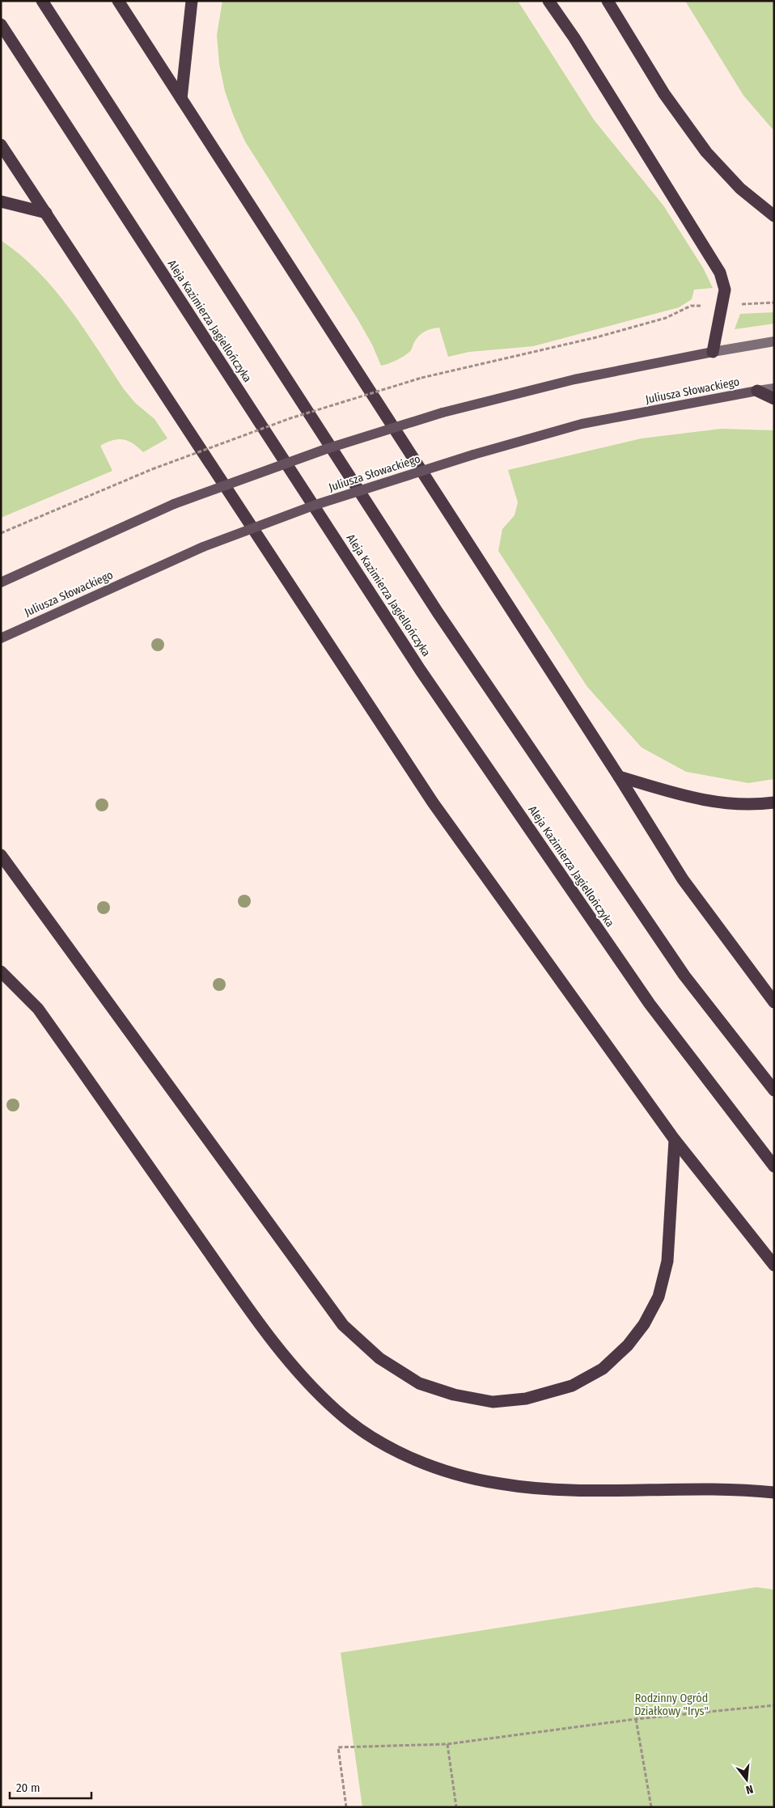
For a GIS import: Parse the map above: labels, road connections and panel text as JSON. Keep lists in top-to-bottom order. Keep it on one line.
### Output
{"streets":{"highway":["Aleja Kazimierza Jagiellończyka"],"main road":["Juliusza Słowackiego"]},"parks":["Rodzinny Ogród Działkowy \"Irys\""],"scale_bar":"20 m","north":"bottom"}
